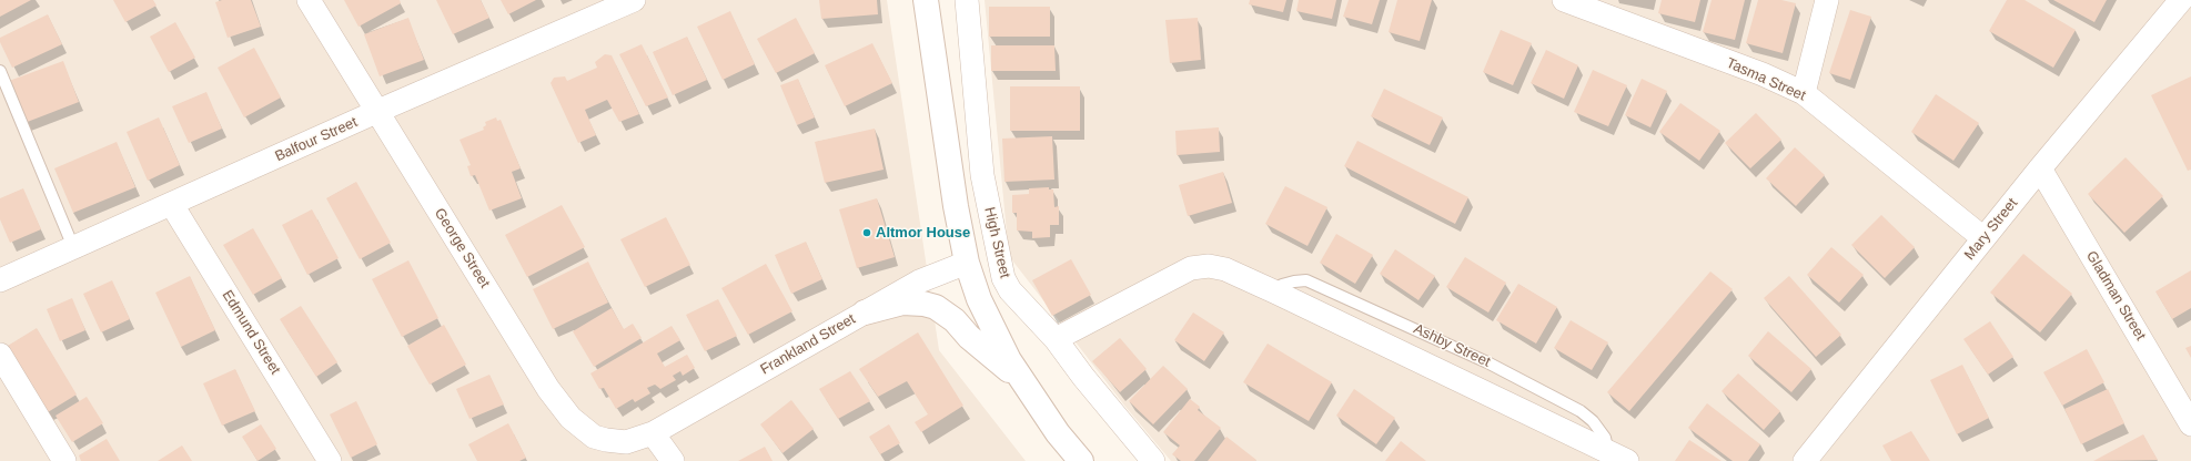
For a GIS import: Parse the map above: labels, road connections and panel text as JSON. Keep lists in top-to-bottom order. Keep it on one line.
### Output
{"streets":{"street":["Tasma Street","Balfour Street","Mary Street","High Street","George Street","Gladman Street","Edmund Street","Frankland Street","Ashby Street"]},"crossings":[["Tasma Street","Mary Street"],["Balfour Street","George Street"],["Balfour Street","Edmund Street"],["Mary Street","Gladman Street"],["High Street","Ashby Street"],["George Street","Frankland Street"]],"places":["Altmor House"]}
